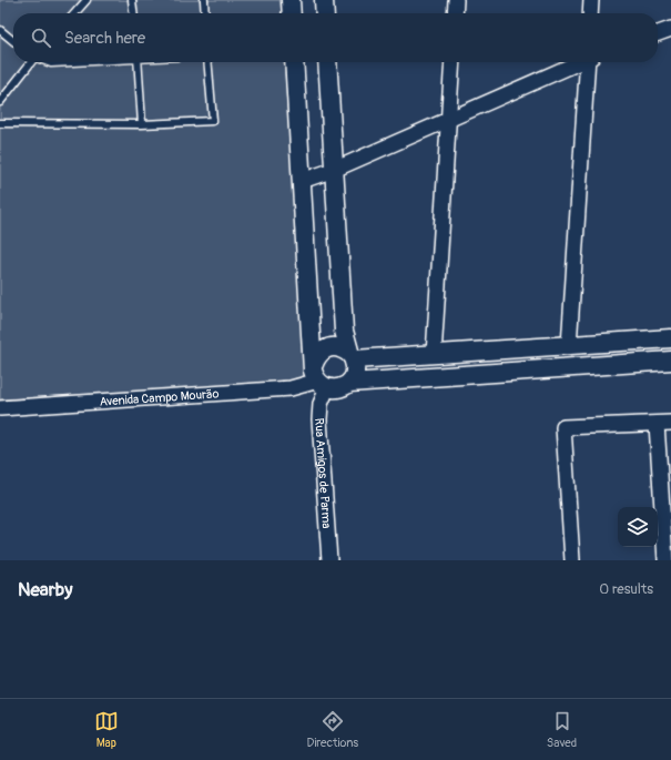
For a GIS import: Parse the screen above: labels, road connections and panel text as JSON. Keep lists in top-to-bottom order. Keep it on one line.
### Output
{"streets":{"street":["Avenida Campo Mourão","Rua Amigos de Parma"]},"crossings":[["Avenida Campo Mourão","Rua Amigos de Parma"]],"page":{"search":"Search here","heading":["Nearby","0 results"],"nav":["Map","Directions","Saved"]}}
